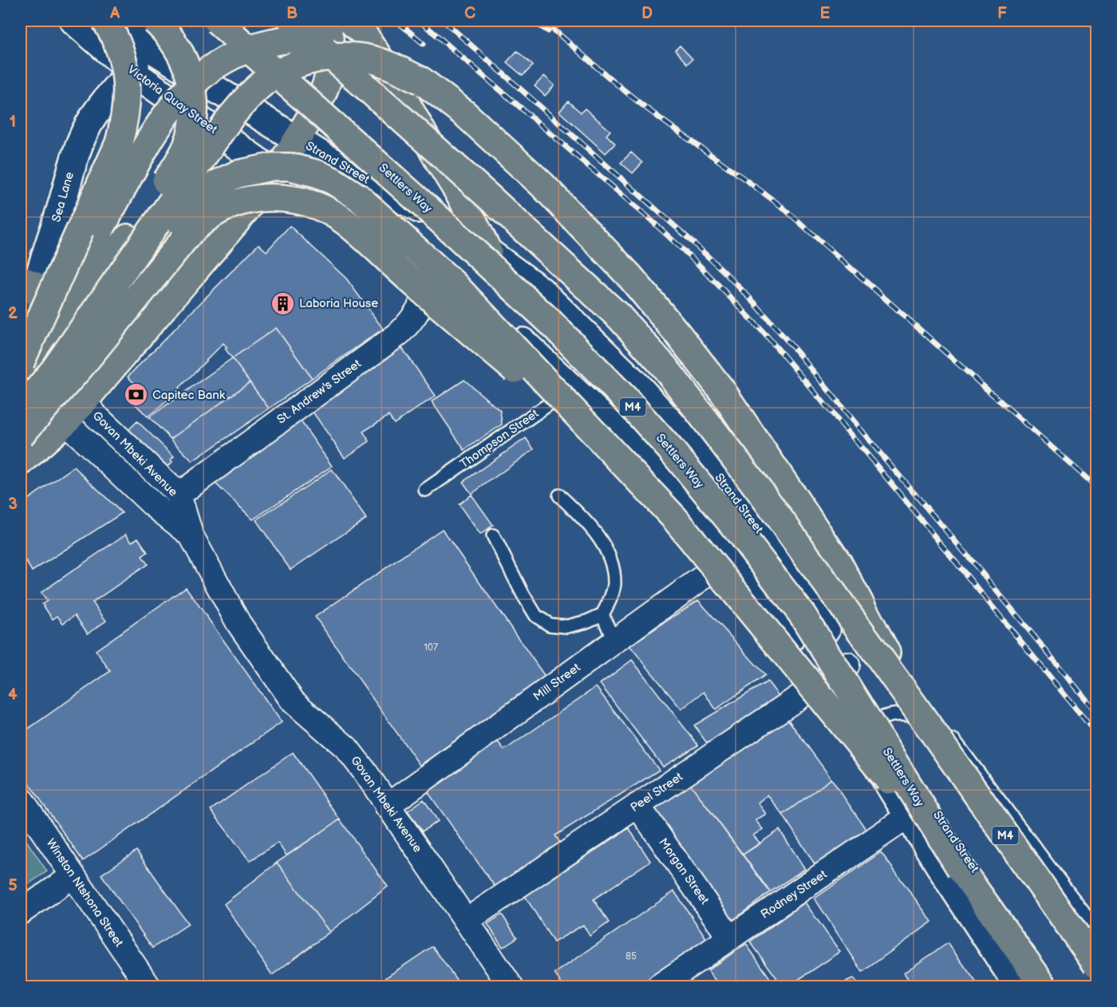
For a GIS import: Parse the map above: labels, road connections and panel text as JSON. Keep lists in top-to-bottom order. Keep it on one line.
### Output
{"streets":{"main road":["Settlers Way","M4","Govan Mbeki Avenue"],"street":["Victoria Quay Street","Strand Street","Sea Lane","St. Andrew's Street","Mill Street","Peel Street","Morgan Street","Winston Ntshona Street","Rodney Street"],"lane":["Thompson Street"]},"crossings":[["Victoria Quay Street","Strand Street"],["Victoria Quay Street","Sea Lane"],["Strand Street","St. Andrew's Street"],["Strand Street","Thompson Street"],["Strand Street","Mill Street"],["Strand Street","Peel Street"],["Strand Street","Rodney Street"],["Sea Lane","Govan Mbeki Avenue"],["St. Andrew's Street","Govan Mbeki Avenue"],["Govan Mbeki Avenue","Mill Street"],["Govan Mbeki Avenue","Peel Street"],["Peel Street","Morgan Street"],["Morgan Street","Rodney Street"]],"places":{"building":["Laboria House"],"bank":["Capitec Bank"]},"house_numbers":["107","85"],"grid":{"columns":["A","B","C","D","E","F"],"rows":["1","2","3","4","5"]}}
